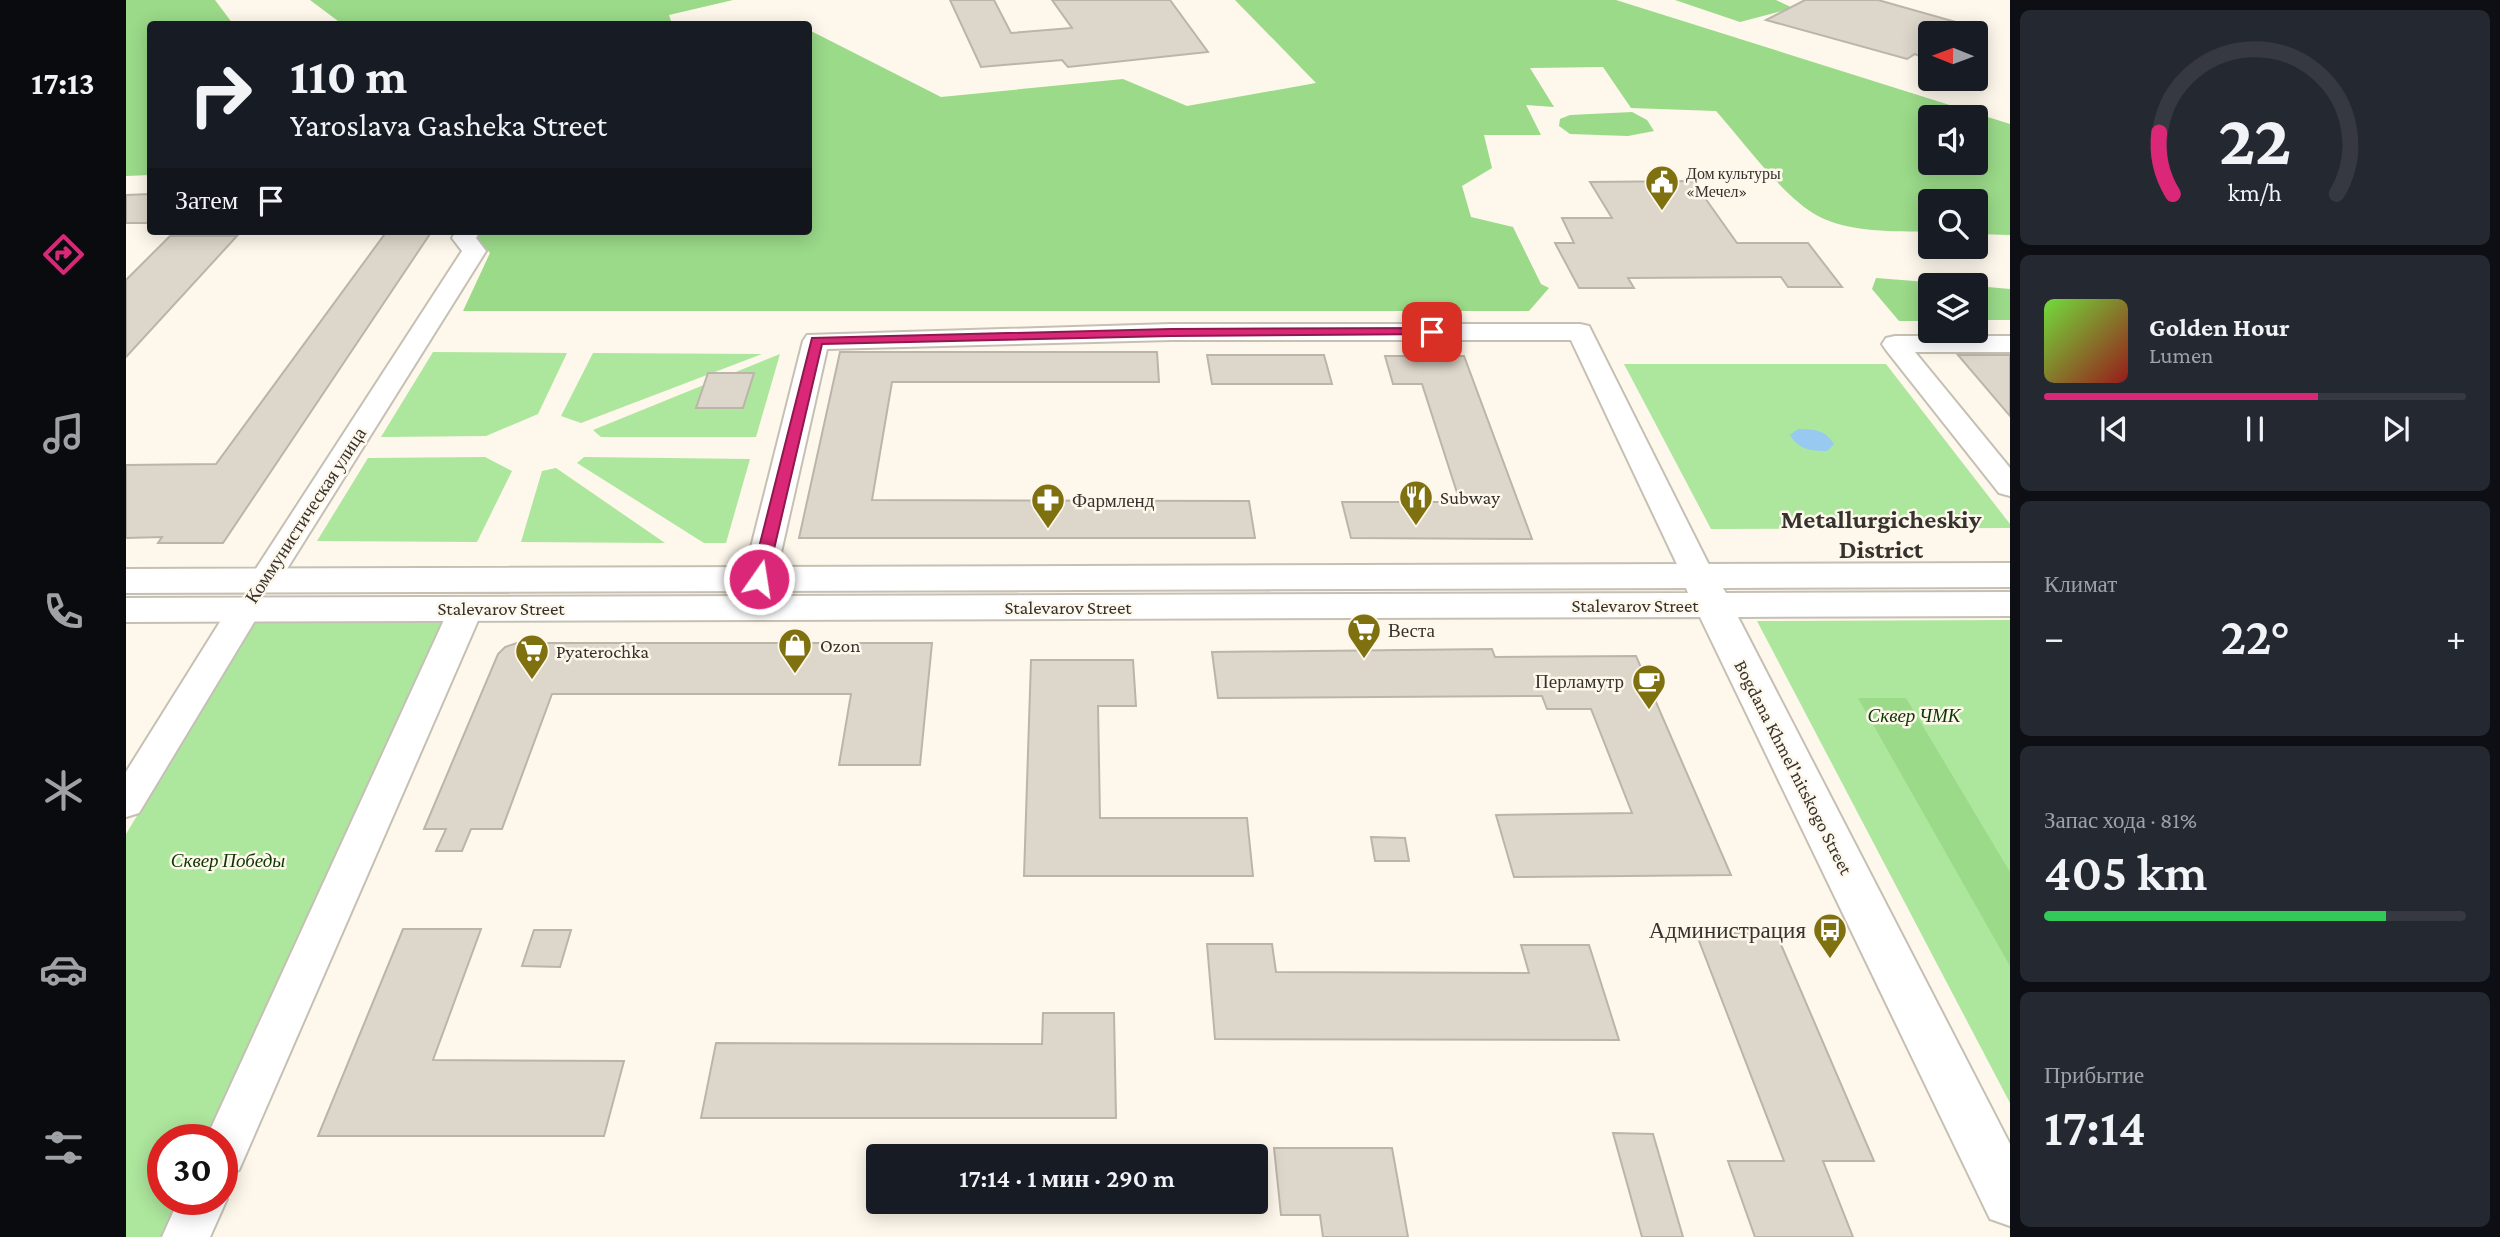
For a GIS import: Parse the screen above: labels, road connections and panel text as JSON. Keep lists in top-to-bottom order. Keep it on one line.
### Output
{"streets":{"main road":["Stalevarov Street","Bogdana Khmel'nitskogo Street"],"street":["Коммунистическая улица"]},"crossings":[["Коммунистическая улица","Stalevarov Street"],["Stalevarov Street","Bogdana Khmel'nitskogo Street"]],"districts":["Metallurgicheskiy District"],"parks":["Сквер ЧМК","Сквер Победы"],"places":{"public building":["Дом культуры «Мечел»"],"restaurant":["Subway"],"pharmacy":["Фармленд"],"supermarket":["Веста","Pyaterochka"],"shop":["Ozon"],"cafe":["Перламутр"],"bus stop":["Администрация"]},"north":"left","page":{"tabs":"17:13","turn":["110 m","Yaroslava Gasheka Street"],"then":"Затем","song":["Golden Hour","Lumen"],"tile":["Климат",["Запас хода · 81%","405 km"],["Прибытие","17:14"]],"heat":["−","22°","+"],"limit":"30","trip":"17:14 · 1 мин · 290 m","gauge":["22","km/h"]}}
